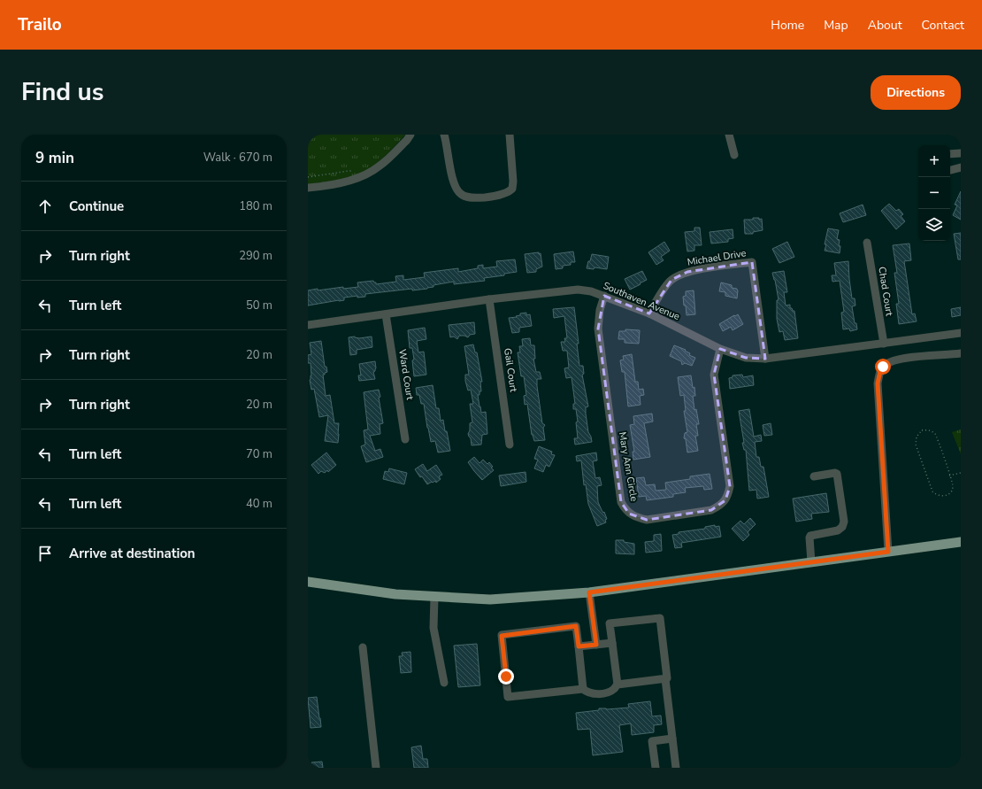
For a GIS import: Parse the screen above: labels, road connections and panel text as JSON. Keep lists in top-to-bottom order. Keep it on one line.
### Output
{"streets":{"street":["Michael Drive","Chad Court","Southaven Avenue","Gail Court","Ward Court","Mary Ann Circle"]},"crossings":[["Michael Drive","Southaven Avenue"],["Chad Court","Southaven Avenue"],["Southaven Avenue","Gail Court"],["Southaven Avenue","Ward Court"],["Southaven Avenue","Mary Ann Circle"]],"page":{"header":"Trailo","nav":["Home","Map","About","Contact"],"title":"Find us","buttons":"Directions","heading":["9 min","Walk · 670 m"],"map_buttons":["+","−"],"list":[["Continue","180 m"],["Turn right","290 m"],["Turn left","50 m"],["Turn right","20 m"],["Turn right","20 m"],["Turn left","70 m"],["Turn left","40 m"],"Arrive at destination"]}}
